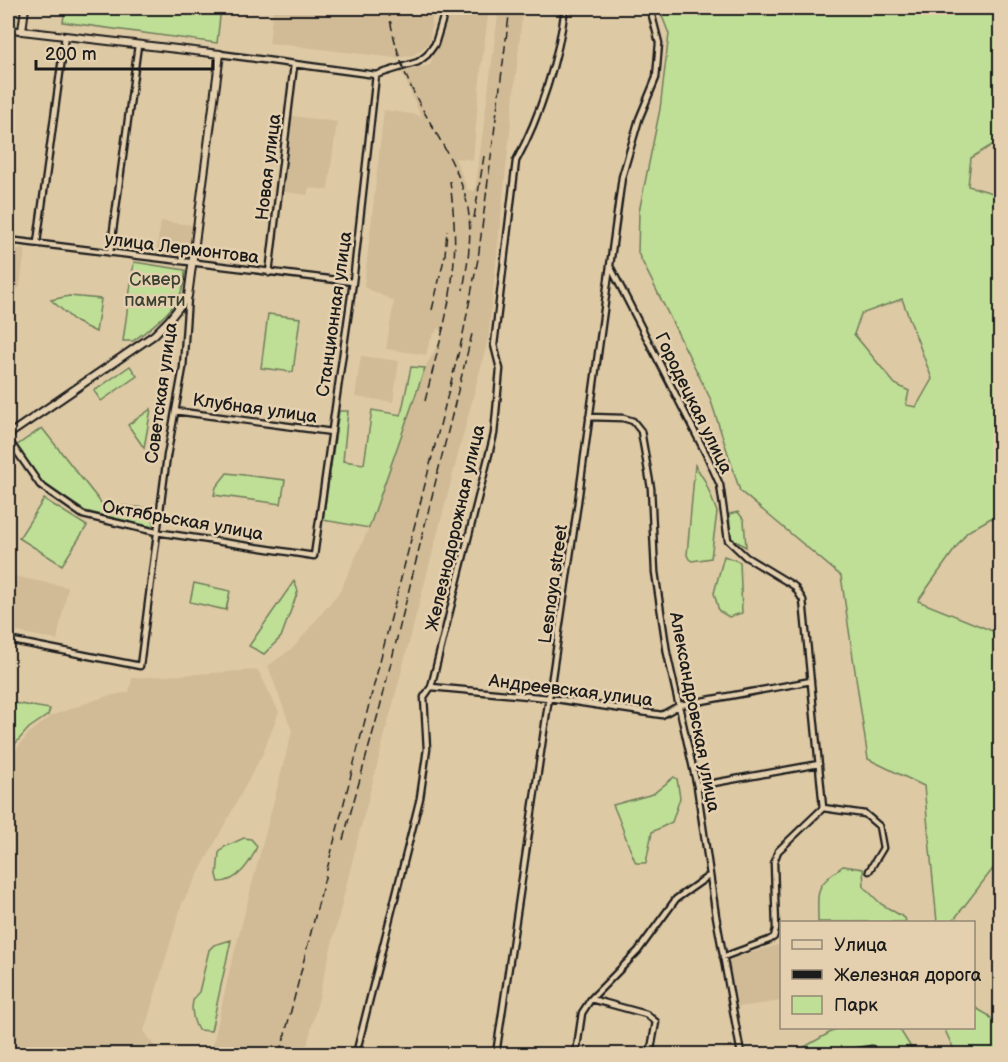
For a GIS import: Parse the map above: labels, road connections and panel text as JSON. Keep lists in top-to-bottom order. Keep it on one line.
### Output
{"streets":{"street":["Новая улица","улица Лермонтова","Станционная улица","Советская улица","Городецкая улица","Клубная улица","Октябрьская улица","Железнодорожная улица","Lesnaya street","Андреевская улица","Александровская улица"]},"crossings":[["Новая улица","улица Лермонтова"],["улица Лермонтова","Станционная улица"],["улица Лермонтова","Советская улица"],["Станционная улица","Клубная улица"],["Станционная улица","Октябрьская улица"],["Советская улица","Клубная улица"],["Советская улица","Октябрьская улица"],["Городецкая улица","Lesnaya street"],["Городецкая улица","Андреевская улица"],["Железнодорожная улица","Андреевская улица"],["Lesnaya street","Андреевская улица"],["Lesnaya street","Александровская улица"],["Андреевская улица","Александровская улица"]],"parks":["Сквер памяти"],"legend":["Улица","Железная дорога","Парк"],"scale_bar":"200 m"}
